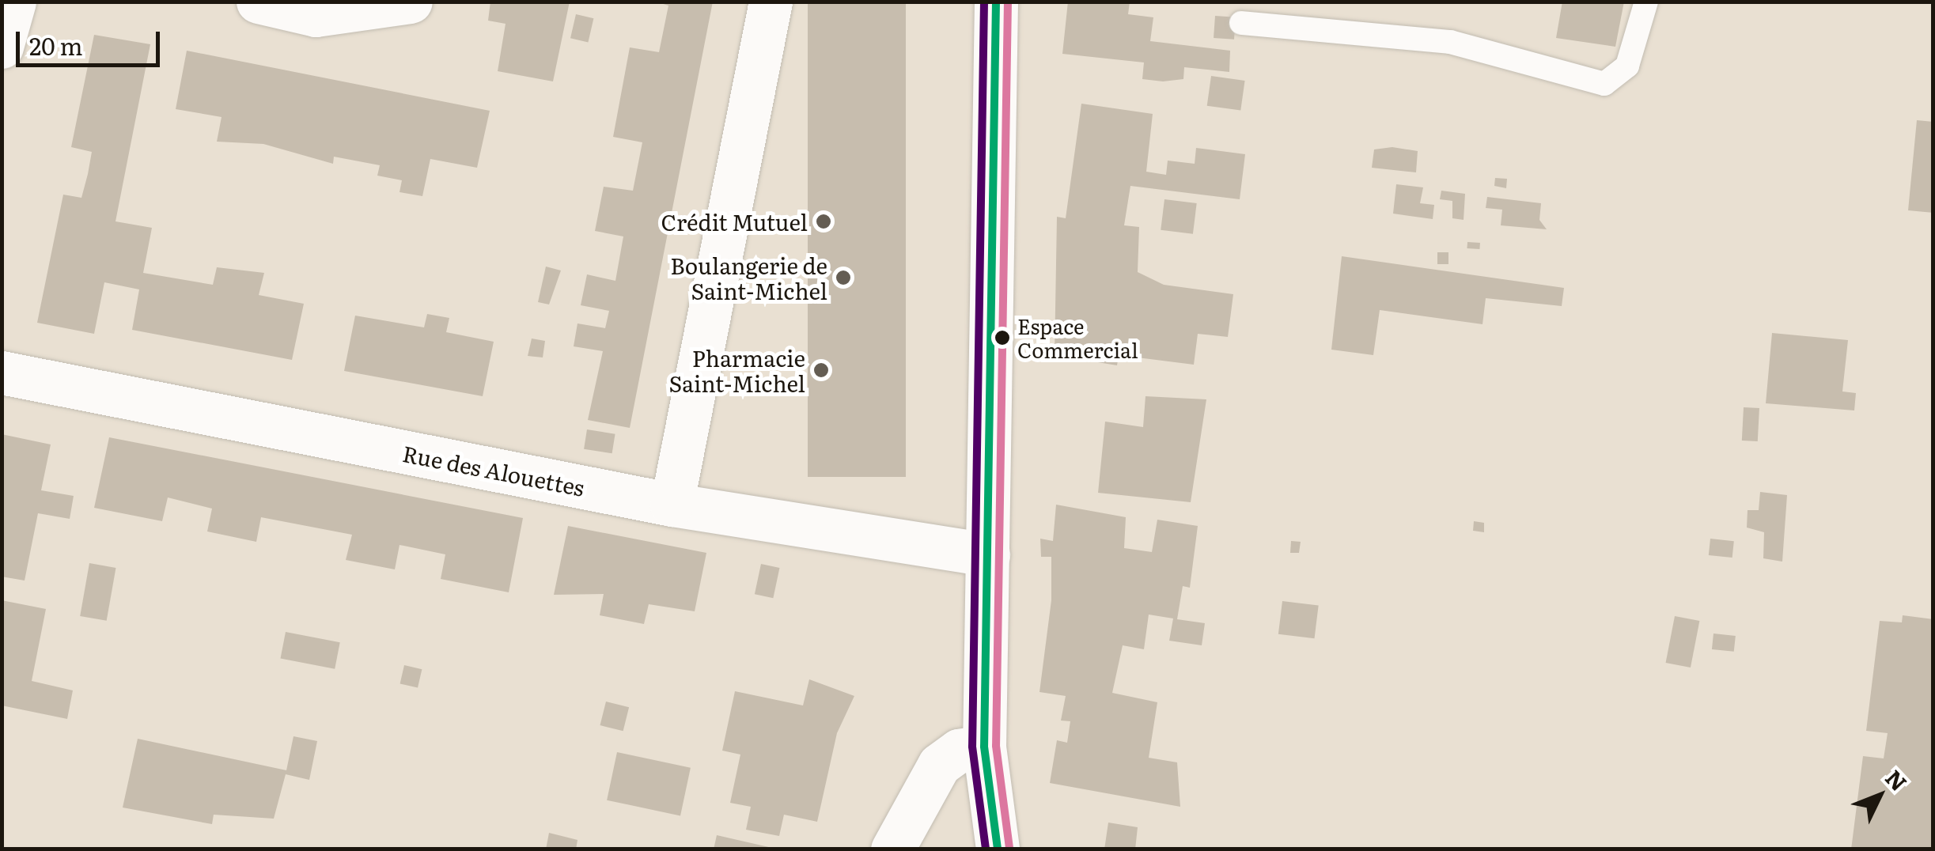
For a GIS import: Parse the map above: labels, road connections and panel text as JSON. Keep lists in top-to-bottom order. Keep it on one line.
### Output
{"streets":{"street":["Rue des Alouettes"]},"places":["Crédit Mutuel","Boulangerie de Saint-Michel","Espace Commercial","Pharmacie Saint-Michel"],"scale_bar":"20 m","north":"top right"}
